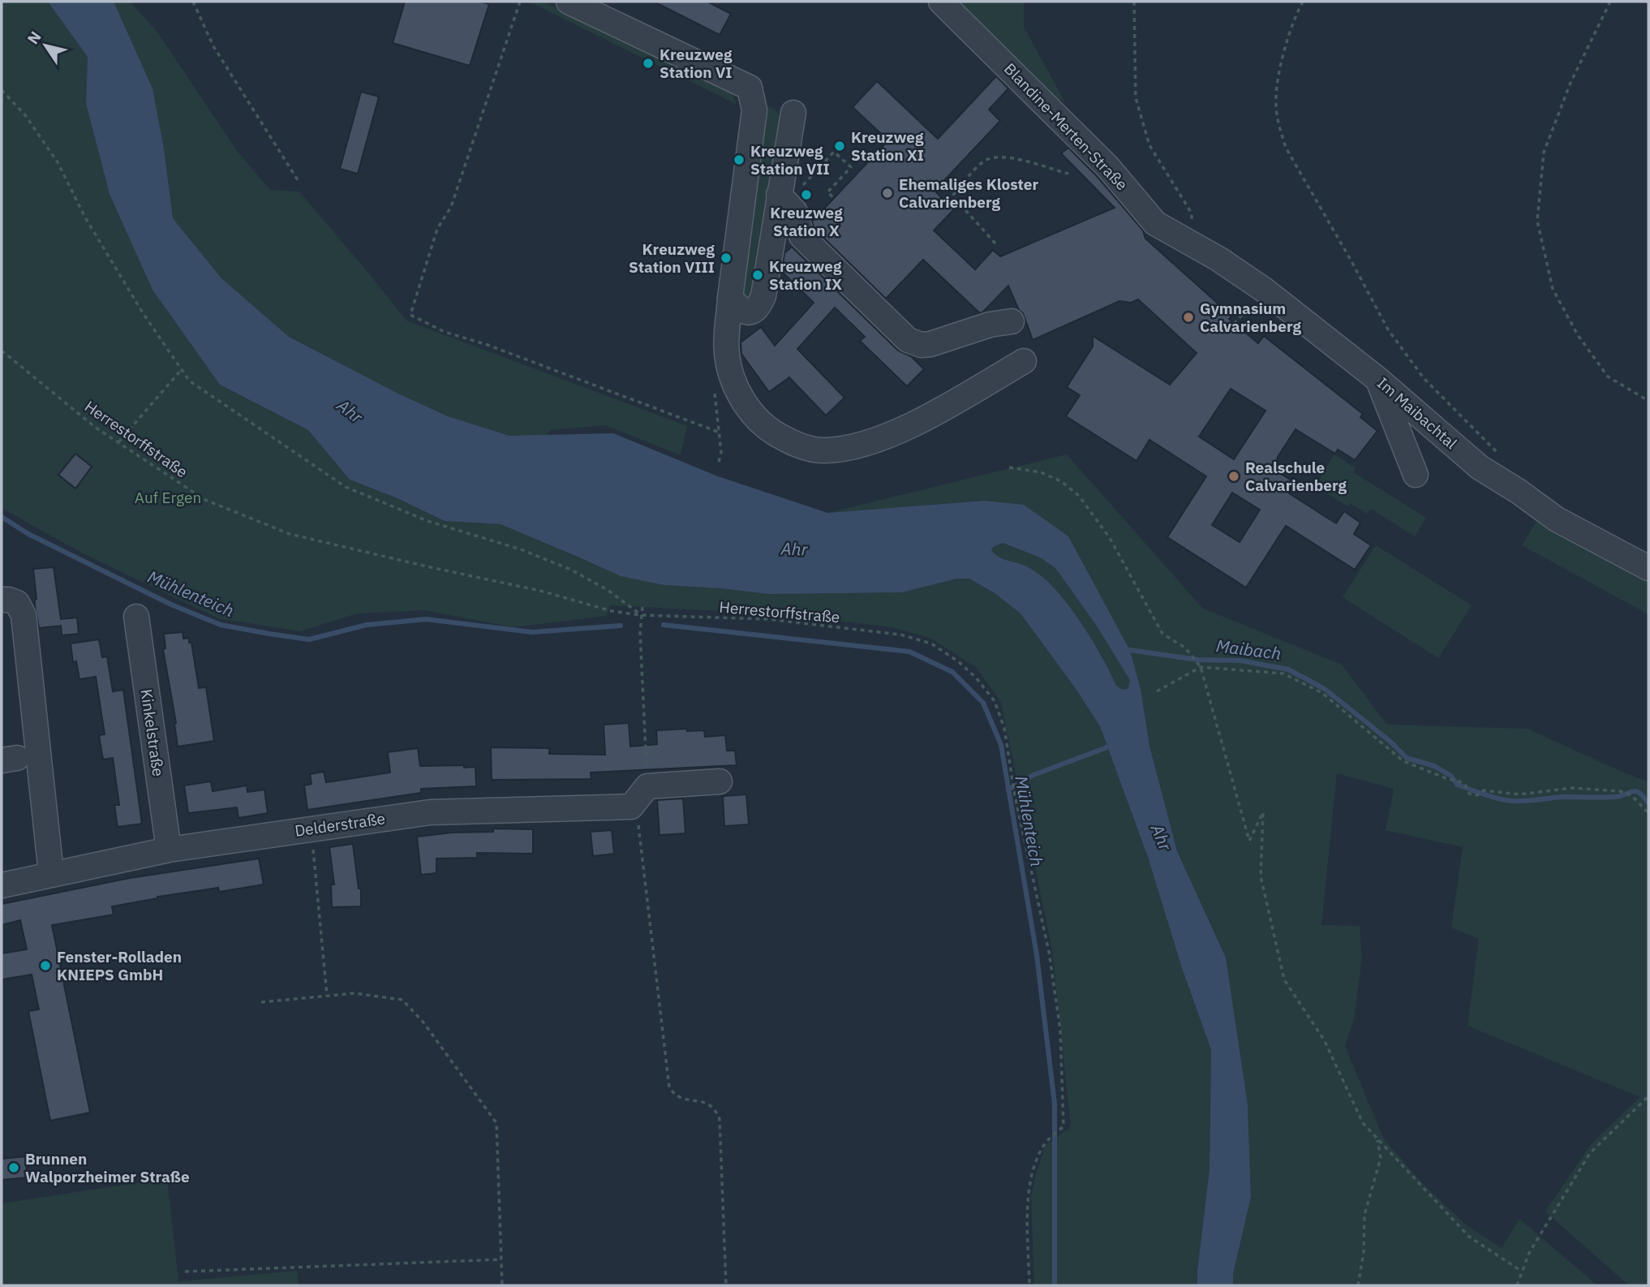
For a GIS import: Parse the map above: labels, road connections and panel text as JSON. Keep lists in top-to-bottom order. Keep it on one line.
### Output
{"streets":{"street":["Blandine-Merten-Straße","Im Maibachtal","Kinkelstraße","Delderstraße"],"path":["Herrestorffstraße"]},"crossings":[["Blandine-Merten-Straße","Im Maibachtal"],["Kinkelstraße","Delderstraße"]],"water":["Ahr","Mühlenteich","Maibach"],"parks":["Auf Ergen"],"places":["Kreuzweg Station VI","Kreuzweg Station XI","Kreuzweg Station VII","Ehemaliges Kloster Calvarienberg","Kreuzweg Station X","Kreuzweg Station VIII","Kreuzweg Station IX","Gymnasium Calvarienberg","Realschule Calvarienberg","Fenster-Rolladen KNIEPS GmbH","Brunnen Walporzheimer Straße"],"north":"top left"}
